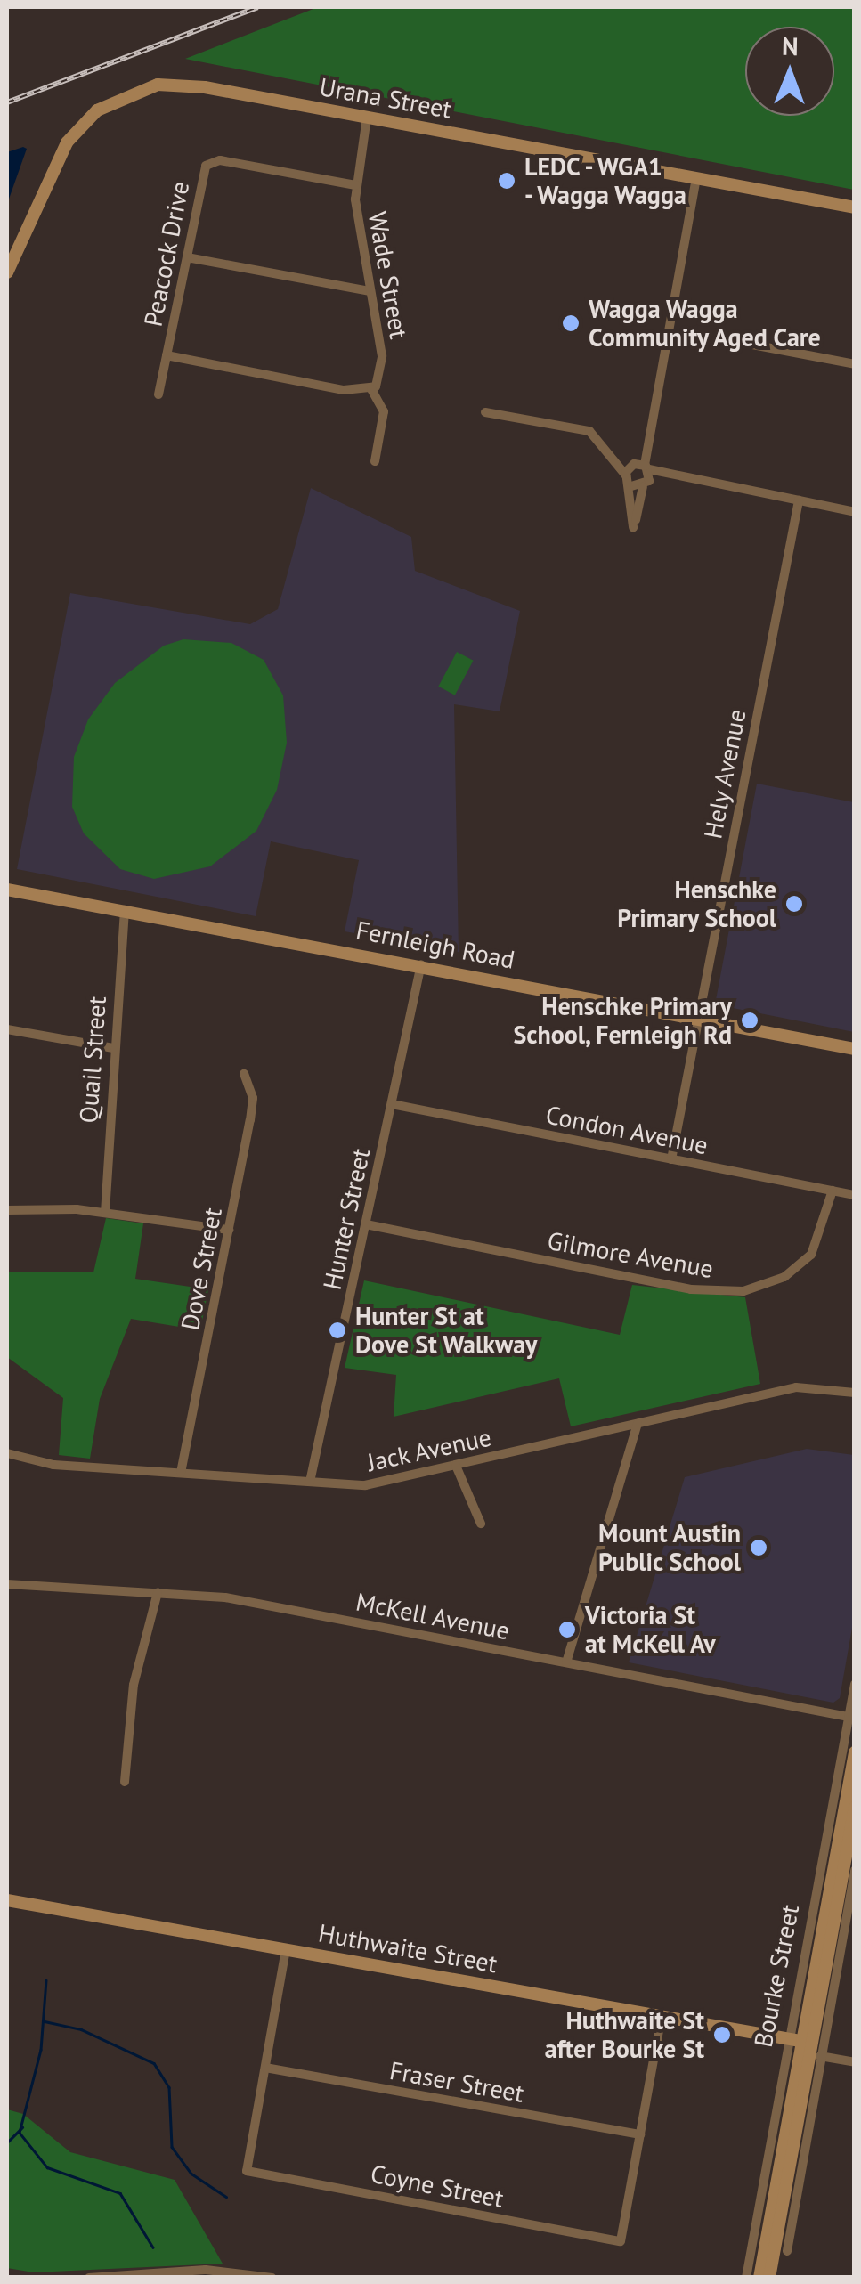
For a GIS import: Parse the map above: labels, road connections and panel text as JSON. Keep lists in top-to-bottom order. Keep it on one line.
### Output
{"streets":{"street":["Urana Street","Peacock Drive","Wade Street","Hely Avenue","Fernleigh Road","Quail Street","Condon Avenue","Hunter Street","Gilmore Avenue","Dove Street","Jack Avenue","McKell Avenue","Huthwaite Street","Bourke Street","Fraser Street","Coyne Street"]},"crossings":[["Urana Street","Wade Street"],["Peacock Drive","Wade Street"],["Hely Avenue","Fernleigh Road"],["Hely Avenue","Condon Avenue"],["Fernleigh Road","Quail Street"],["Fernleigh Road","Hunter Street"],["Condon Avenue","Hunter Street"],["Condon Avenue","Gilmore Avenue"],["Hunter Street","Gilmore Avenue"],["Hunter Street","Jack Avenue"],["Dove Street","Jack Avenue"],["McKell Avenue","Bourke Street"],["Huthwaite Street","Bourke Street"],["Fraser Street","Coyne Street"]],"places":["LEDC - WGA1 - Wagga Wagga","Wagga Wagga Community Aged Care","Henschke Primary School","Henschke Primary School, Fernleigh Rd","Hunter St at Dove St Walkway","Mount Austin Public School","Victoria St at McKell Av","Huthwaite St after Bourke St"],"north":"top"}
